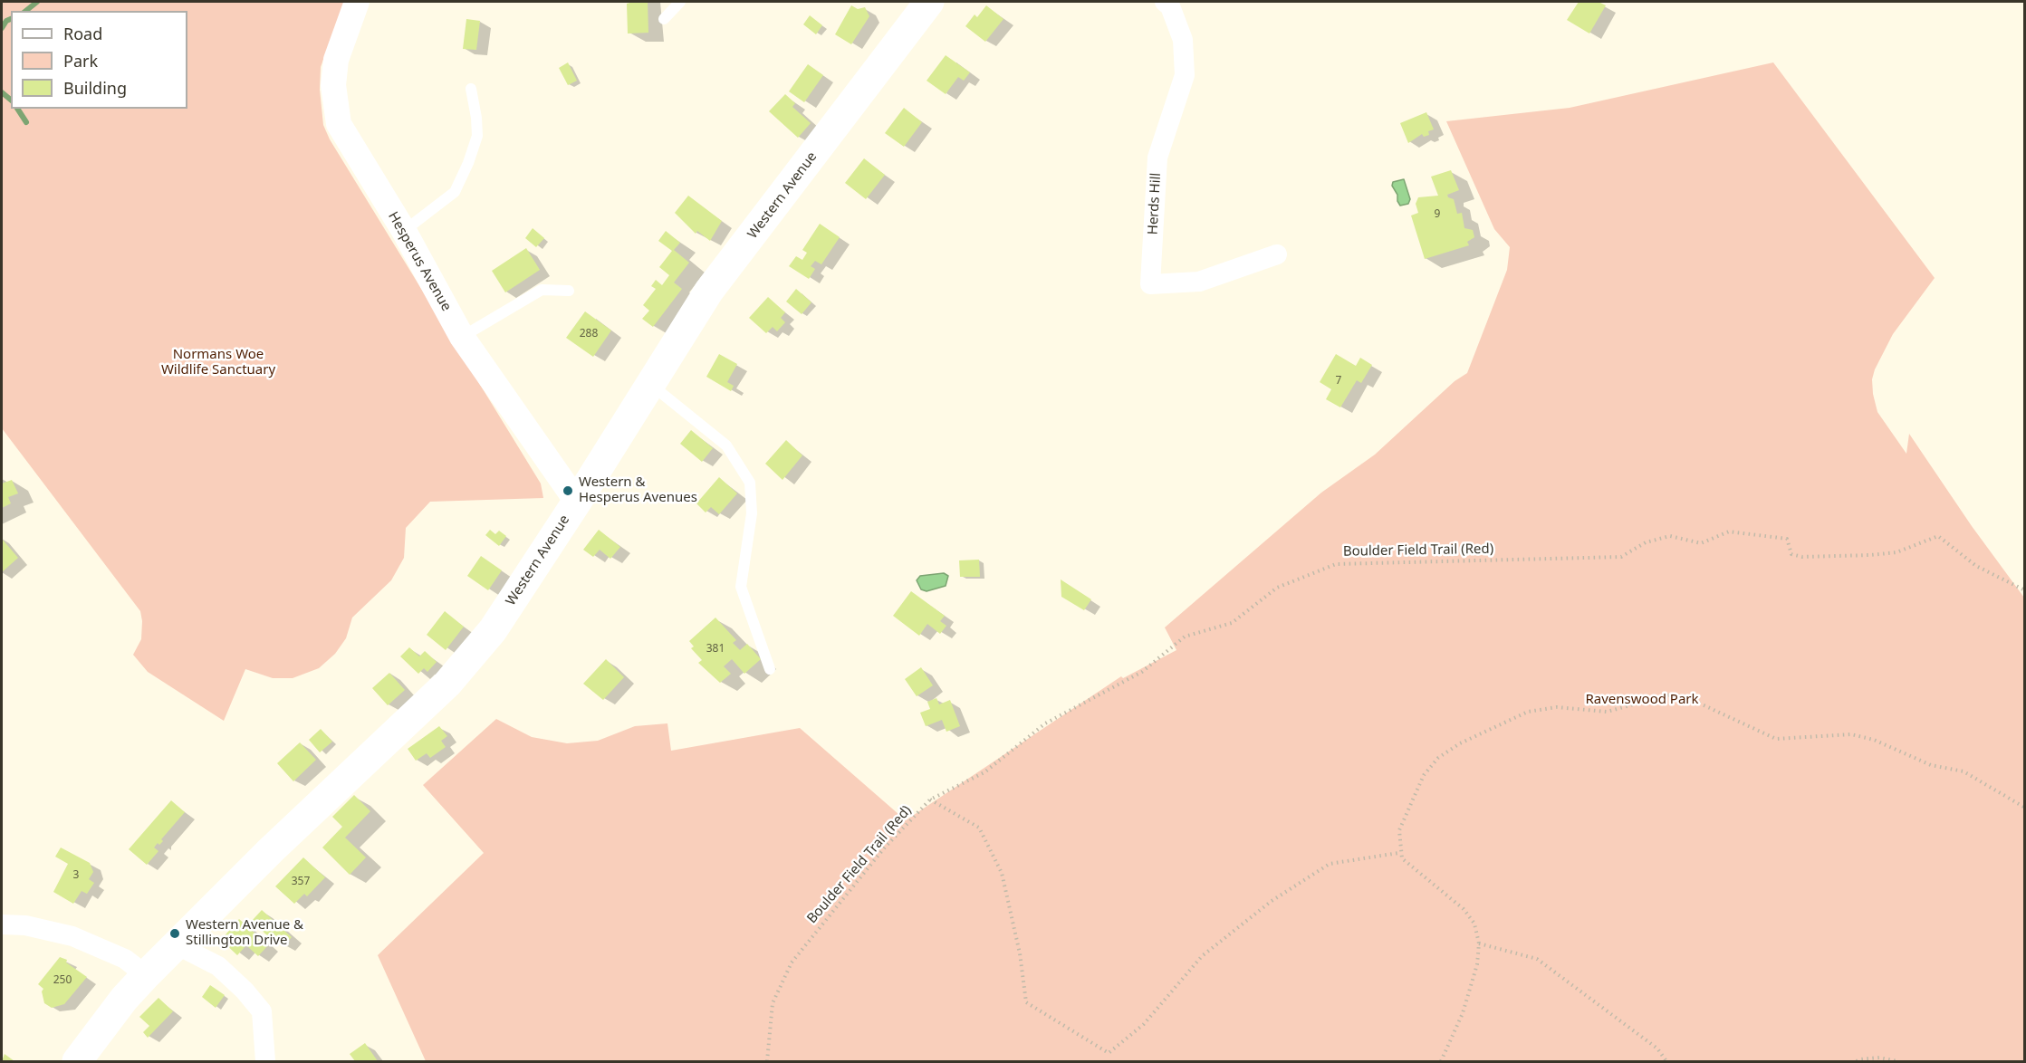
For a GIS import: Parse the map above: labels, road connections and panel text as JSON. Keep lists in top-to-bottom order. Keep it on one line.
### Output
{"streets":{"main road":["Western Avenue"],"street":["Herds Hill","Hesperus Avenue"],"path":["Boulder Field Trail (Red)"]},"crossings":[["Western Avenue","Hesperus Avenue"]],"parks":["Normans Woe Wildlife Sanctuary","Ravenswood Park"],"places":["Western & Hesperus Avenues","Western Avenue & Stillington Drive"],"house_numbers":["9","288","7","381","3","357","250"],"legend":["Road","Park","Building"]}
